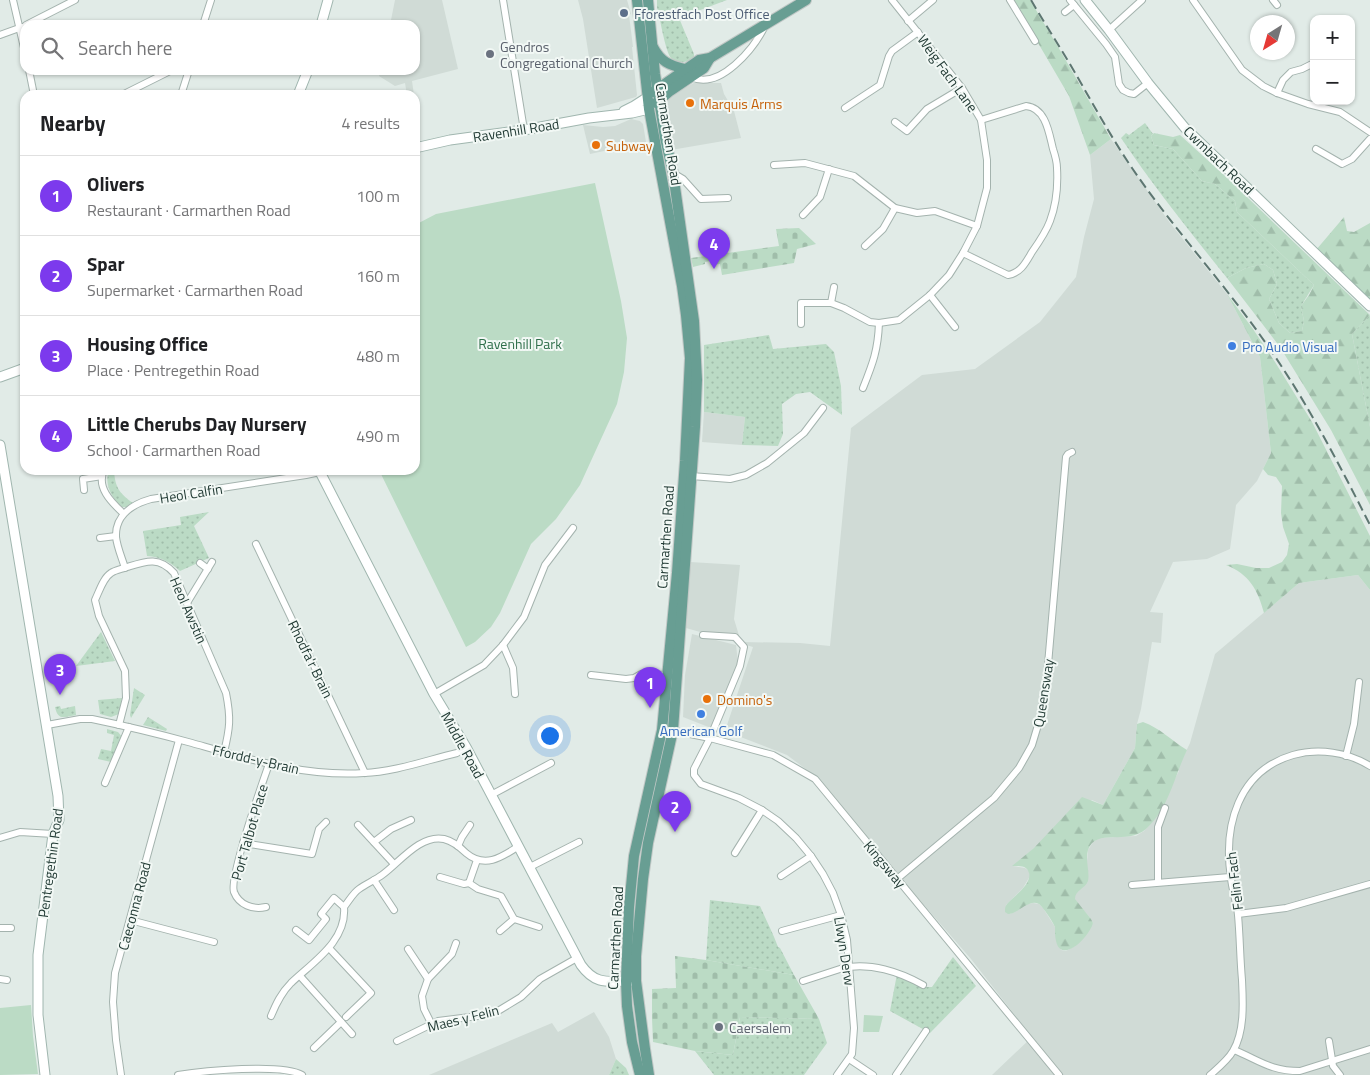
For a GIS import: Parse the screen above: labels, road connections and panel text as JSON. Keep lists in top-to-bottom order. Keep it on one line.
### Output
{"streets":{"main road":["Carmarthen Road"],"street":["Weig Fach Lane","Ravenhill Road","Cwmbach Road","Heol Calfin","Heol Awstin","Rhodfa'r Brain","Queensway","Middle Road","Ffordd-y-Brain","Port Talbot Place","Pentregethin Road","Kingsway","Felin Fach","Caeconna Road","Llwyn Derw","Maes y Felin"]},"crossings":[["Ravenhill Road","Carmarthen Road"],["Carmarthen Road","Middle Road"],["Carmarthen Road","Kingsway"],["Heol Awstin","Ffordd-y-Brain"],["Rhodfa'r Brain","Ffordd-y-Brain"],["Queensway","Kingsway"],["Middle Road","Ffordd-y-Brain"],["Middle Road","Maes y Felin"],["Ffordd-y-Brain","Port Talbot Place"],["Ffordd-y-Brain","Pentregethin Road"],["Ffordd-y-Brain","Caeconna Road"],["Kingsway","Llwyn Derw"]],"parks":["Ravenhill Park"],"places":["Fforestfach Post Office","Gendros Congregational Church","Marquis Arms","Subway","Pro Audio Visual","Domino's","American Golf","Caersalem"],"north":"bottom left","page":{"map_buttons":["+","−"],"search":"Search here","heading":["Nearby","4 results"],"list":[{"mark":"1","name":"Olivers","note":"Restaurant · Carmarthen Road","value":"100 m"},{"mark":"2","name":"Spar","note":"Supermarket · Carmarthen Road","value":"160 m"},{"mark":"3","name":"Housing Office","note":"Place · Pentregethin Road","value":"480 m"},{"mark":"4","name":"Little Cherubs Day Nursery","note":"School · Carmarthen Road","value":"490 m"}],"pins":["4","3","1","2"]}}
